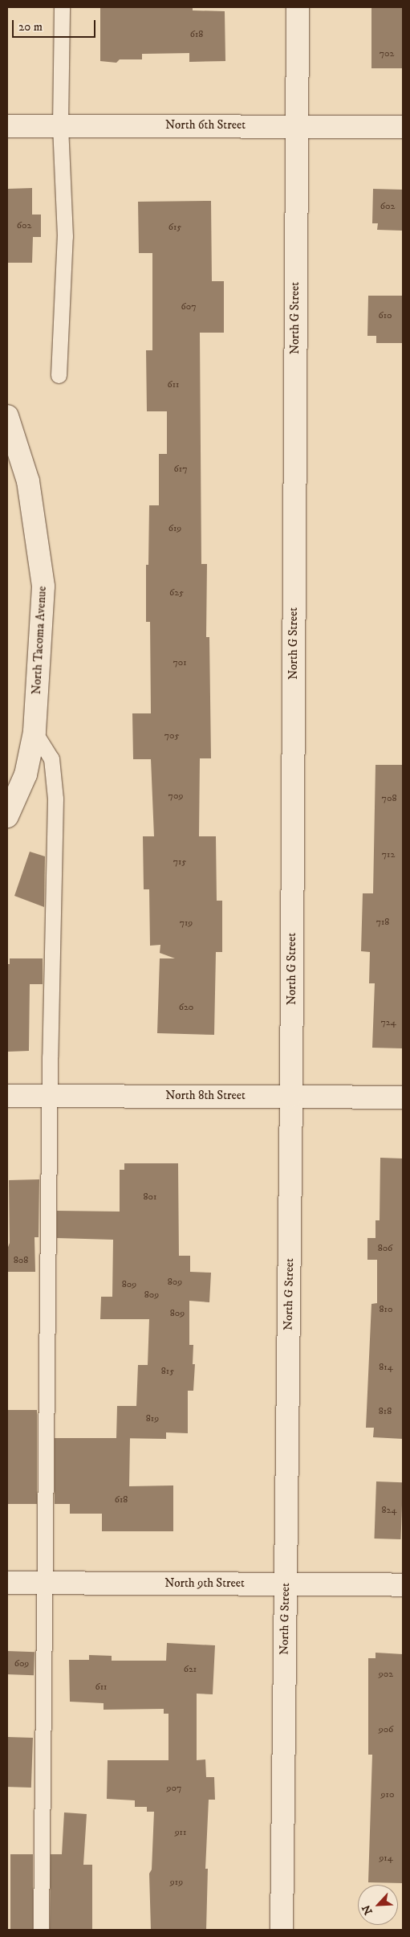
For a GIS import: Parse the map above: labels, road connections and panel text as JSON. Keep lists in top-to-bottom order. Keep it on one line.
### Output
{"streets":{"street":["North 6th Street","North G Street","North Tacoma Avenue","North 8th Street","North 9th Street"]},"crossings":[["North 6th Street","North G Street"],["North G Street","North 8th Street"],["North G Street","North 9th Street"]],"house_numbers":["618","702","602","602","615","607","610","611","617","619","625","701","705","709","708","712","715","718","719","620","724","801","806","808","809","809","809","810","809","814","815","818","819","618","824","609","621","902","611","906","907","910","911","914","919"],"scale_bar":"20 m","north":"bottom left"}
